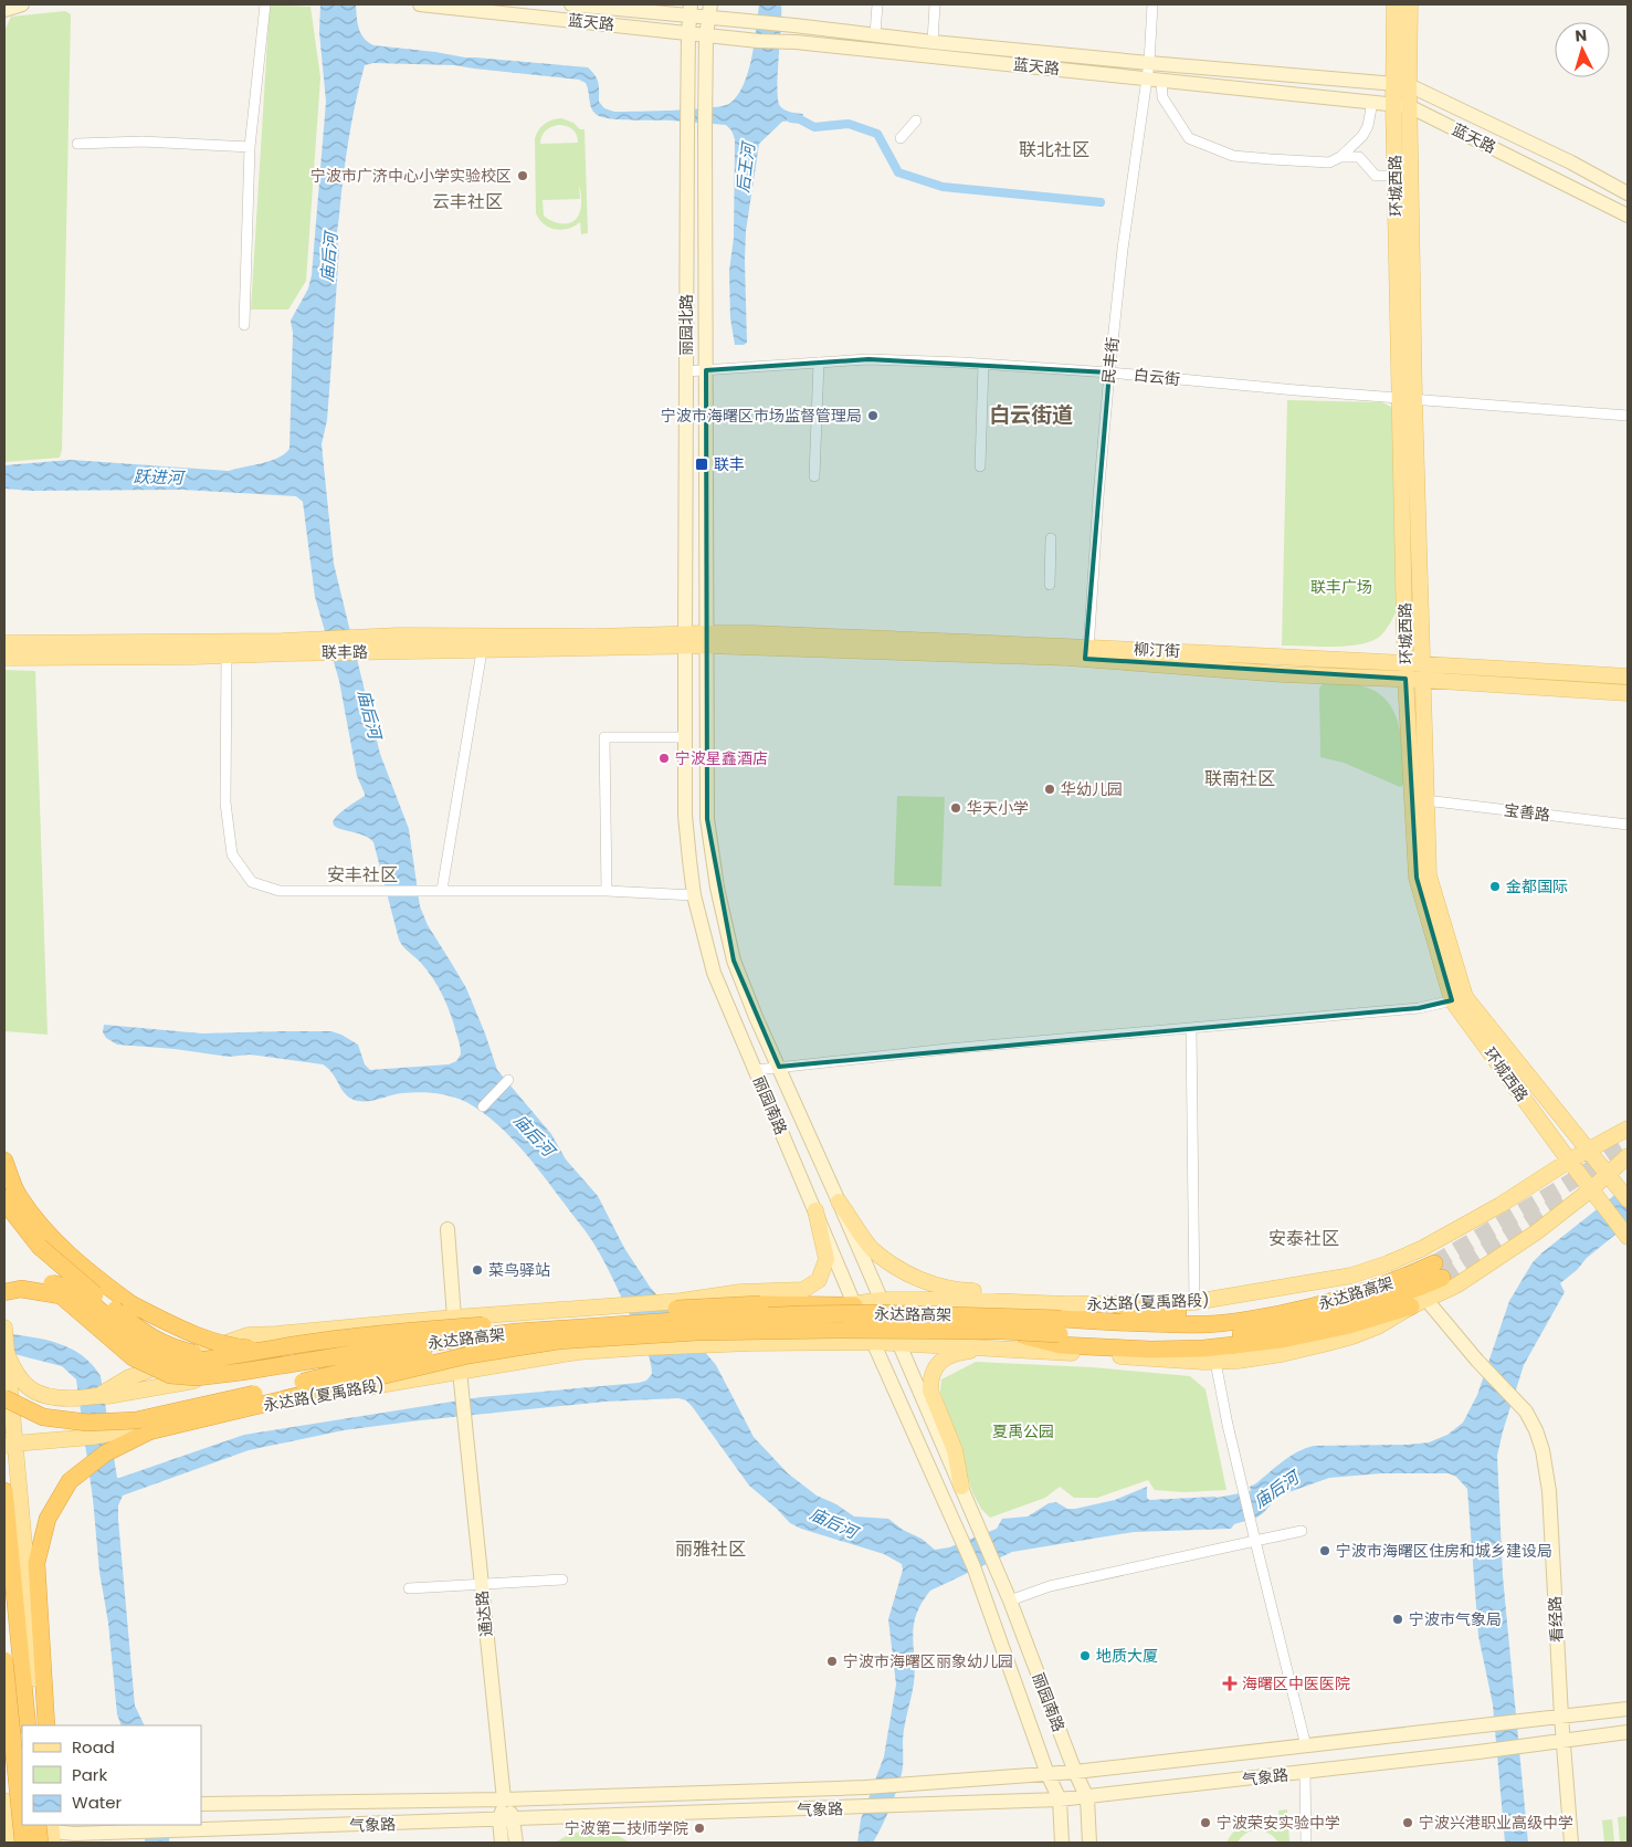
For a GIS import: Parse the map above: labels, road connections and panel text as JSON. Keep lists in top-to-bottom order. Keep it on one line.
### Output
{"streets":{"highway":["永达路高架"],"main road":["环城西路","柳汀街","联丰路","永达路(夏禹路段)"],"street":["蓝天路","丽园北路","民丰街","白云街","宝善路","丽园南路","通达路","看经路","气象路"]},"crossings":[["蓝天路","环城西路"],["蓝天路","丽园北路"],["蓝天路","民丰街"],["环城西路","白云街"],["环城西路","柳汀街"],["环城西路","宝善路"],["环城西路","永达路(夏禹路段)"],["丽园北路","白云街"],["丽园北路","柳汀街"],["丽园北路","联丰路"],["丽园北路","丽园南路"],["民丰街","白云街"],["民丰街","柳汀街"],["柳汀街","联丰路"],["柳汀街","丽园南路"],["联丰路","丽园南路"],["丽园南路","永达路(夏禹路段)"],["丽园南路","气象路"],["永达路高架","永达路(夏禹路段)"],["永达路(夏禹路段)","通达路"],["通达路","气象路"],["看经路","气象路"]],"districts":["联北社区","云丰社区","白云街道","联南社区","安丰社区","安泰社区","丽雅社区"],"water":["后王河","庙后河","跃进河"],"parks":["联丰广场","夏禹公园"],"places":{"other":["宁波市广济中心小学实验校区","宁波市海曙区市场监督管理局","宁波星鑫酒店","华幼儿园","华天小学","金都国际","菜鸟驿站","宁波市海曙区住房和城乡建设局","宁波市气象局","地质大厦","宁波市海曙区丽象幼儿园","宁波荣安实验中学","宁波兴港职业高级中学","宁波第二技师学院"],"transit":["联丰"],"health":["海曙区中医医院"]},"legend":["Road","Park","Water"],"north":"top"}
